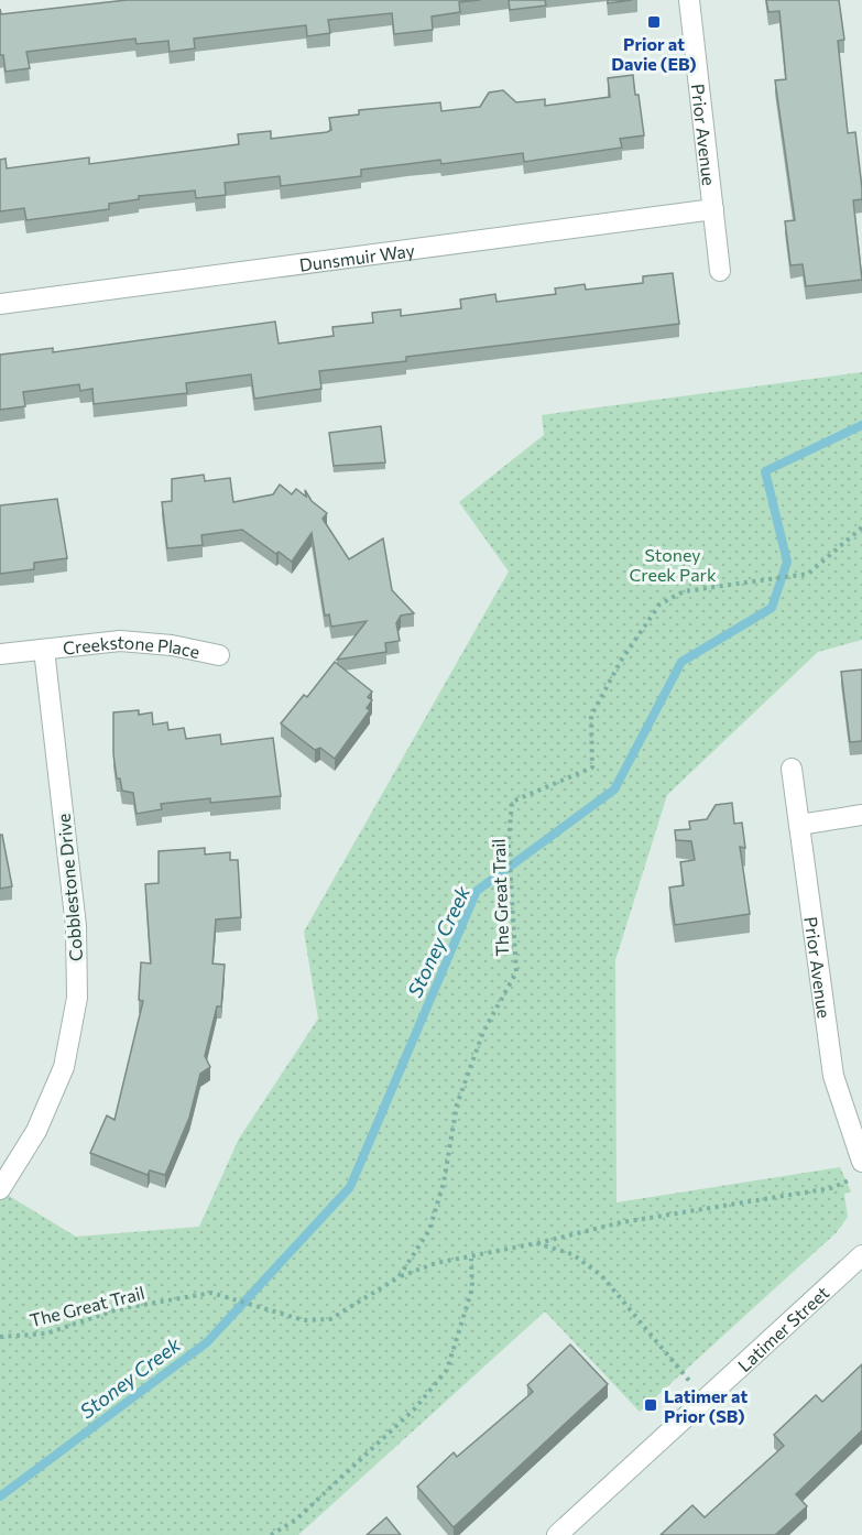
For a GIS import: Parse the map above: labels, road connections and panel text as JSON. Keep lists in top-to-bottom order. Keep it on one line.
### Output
{"streets":{"street":["Prior Avenue","Dunsmuir Way","Creekstone Place","Cobblestone Drive","Latimer Street"],"path":["The Great Trail"]},"crossings":[["Prior Avenue","Dunsmuir Way"],["Creekstone Place","Cobblestone Drive"]],"water":["Stoney Creek"],"parks":["Stoney Creek Park"],"places":{"transit":["Prior at Davie (EB)","Latimer at Prior (SB)"]}}
